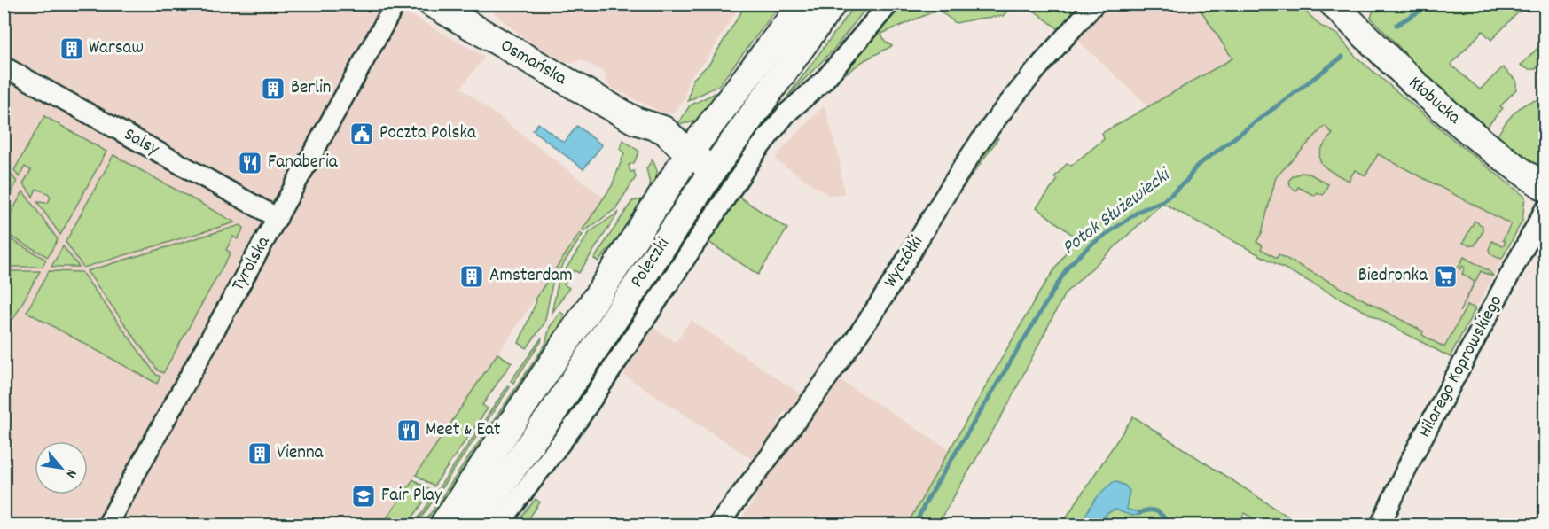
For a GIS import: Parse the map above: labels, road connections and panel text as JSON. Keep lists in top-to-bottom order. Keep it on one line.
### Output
{"streets":{"main road":["Osmańska","Kłobucka","Poleczki"],"street":["Salsy","Wyczółki","Tyrolska","Hilarego Koprowskiego"]},"crossings":[["Osmańska","Poleczki"],["Salsy","Tyrolska"]],"water":["Potok Służewiecki"],"places":{"building":["Warsaw","Berlin","Amsterdam","Vienna"],"public building":["Poczta Polska"],"restaurant":["Fanaberia","Meet & Eat"],"supermarket":["Biedronka"],"school or university":["Fair Play"]},"north":"bottom right"}
